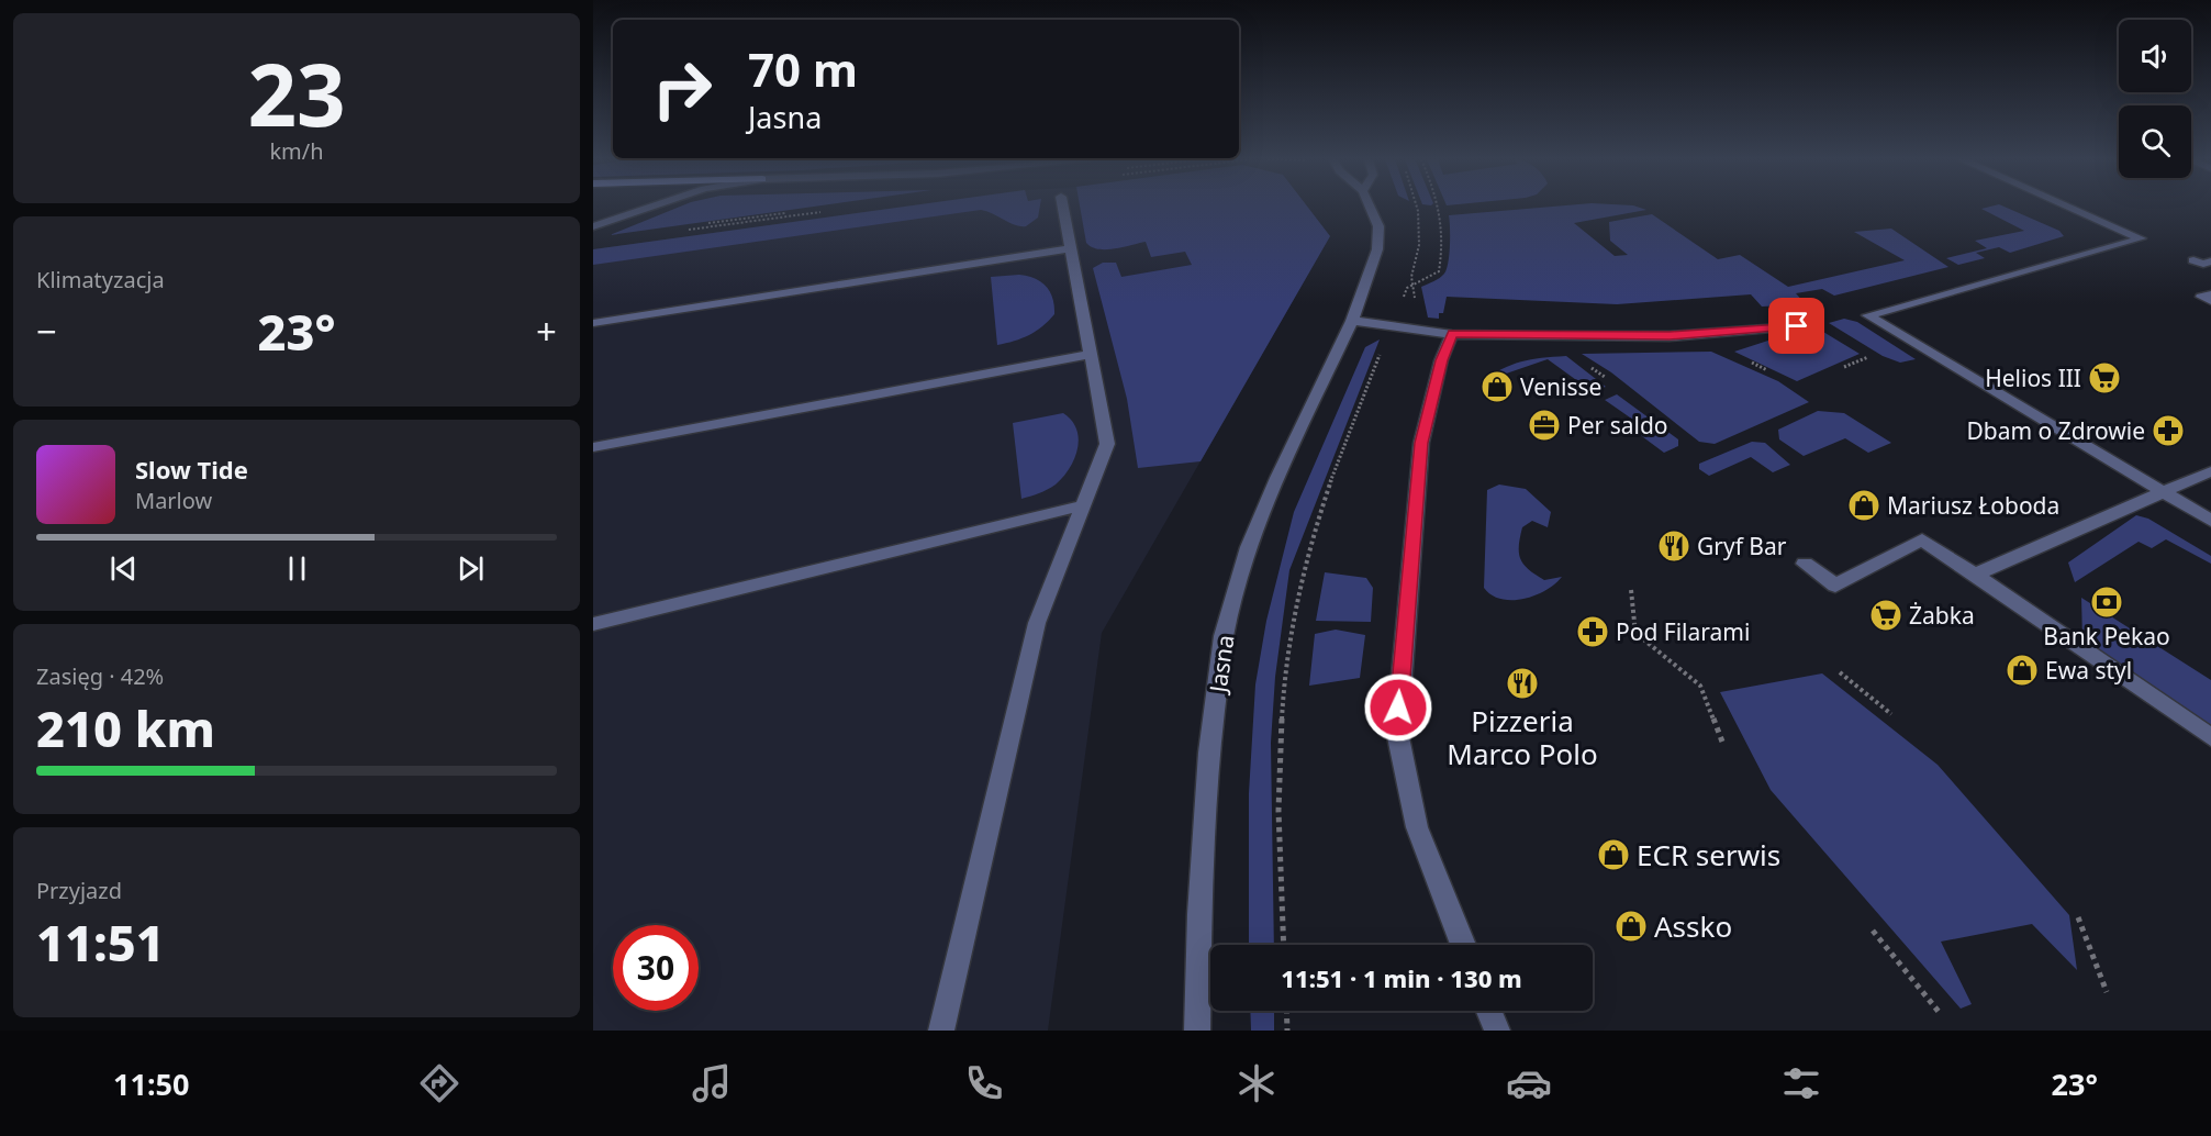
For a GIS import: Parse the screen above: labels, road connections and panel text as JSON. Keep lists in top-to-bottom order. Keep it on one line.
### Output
{"streets":{"street":["Jasna"]},"places":{"supermarket":["Helios III","Żabka"],"shop":["Venisse","Mariusz Łoboda","Ewa styl","ECR serwis","Assko"],"office":["Per saldo"],"pharmacy":["Dbam o Zdrowie","Pod Filarami"],"restaurant":["Gryf Bar","Pizzeria Marco Polo"],"bank":["Bank Pekao"]},"page":{"tile":[["23","km/h"],"Klimatyzacja",["Zasięg · 42%","210 km"],["Przyjazd","11:51"]],"turn":["70 m","Jasna"],"heat":["−","23°","+"],"song":["Slow Tide","Marlow"],"limit":"30","trip":"11:51 · 1 min · 130 m","tabs":["11:50","23°"]}}
